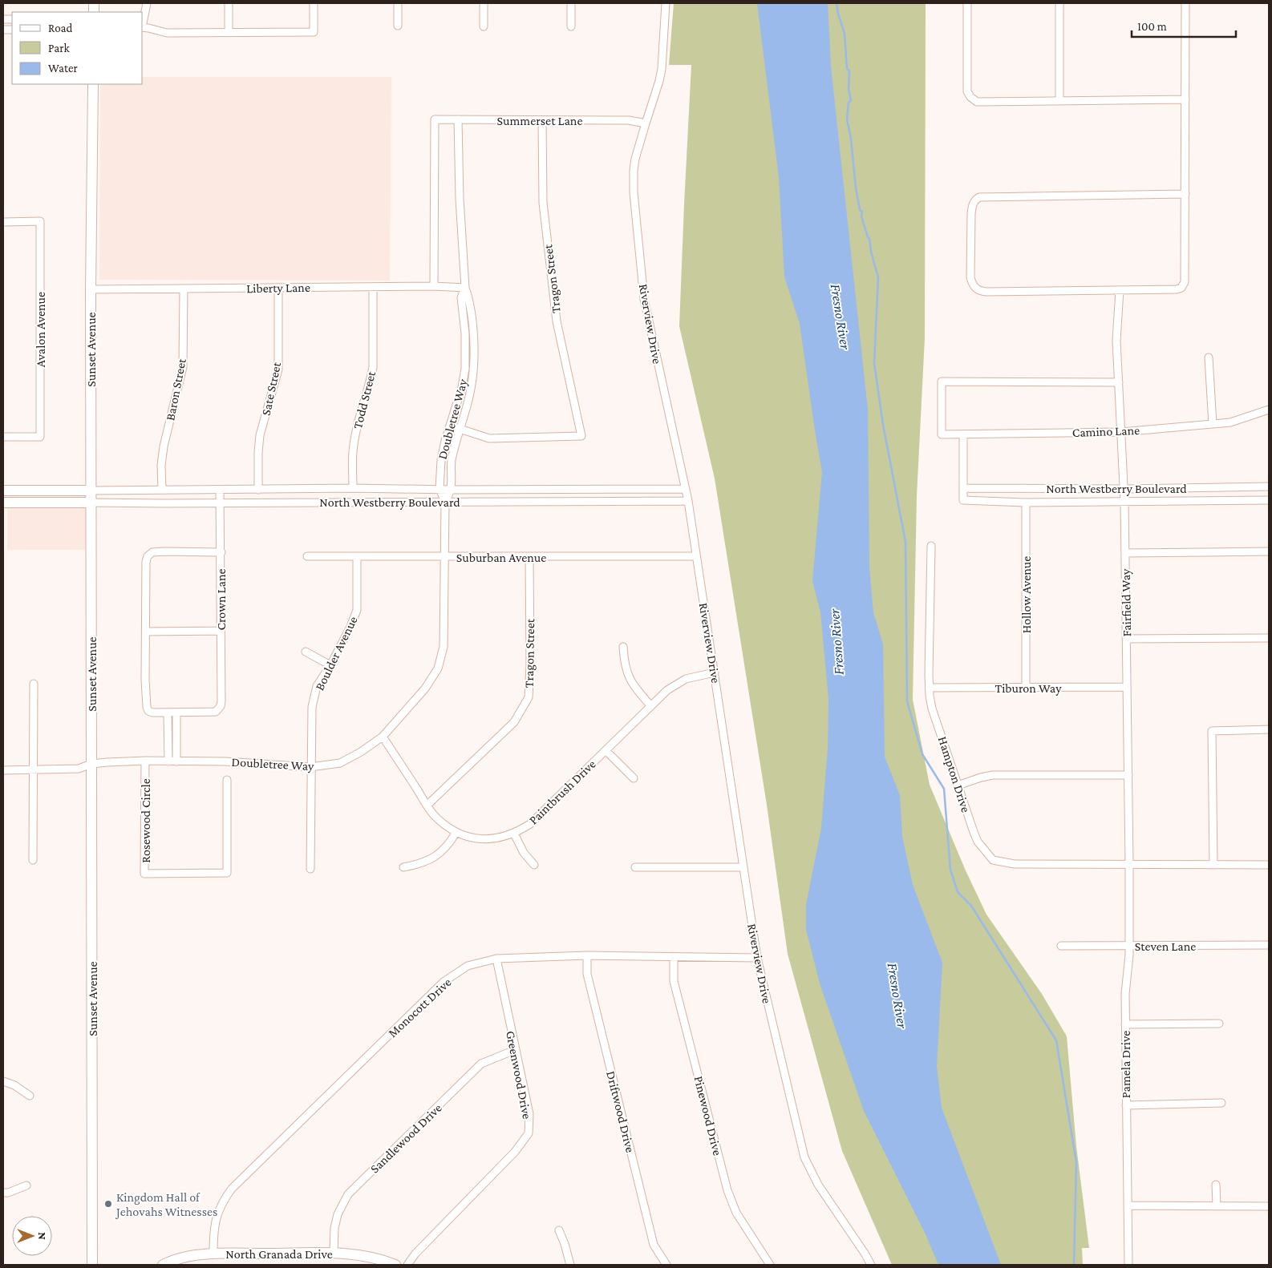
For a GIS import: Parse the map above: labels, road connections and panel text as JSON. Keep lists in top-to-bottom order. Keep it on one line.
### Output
{"streets":{"main road":["Sunset Avenue","North Granada Drive"],"street":["Summerset Lane","Tragon Street","Liberty Lane","Riverview Drive","Avalon Avenue","Sate Street","Baron Street","Todd Street","Doubletree Way","Camino Lane","North Westberry Boulevard","Suburban Avenue","Hollow Avenue","Crown Lane","Fairfield Way","Boulder Avenue","Tiburon Way","Hampton Drive","Paintbrush Drive","Rosewood Circle","Steven Lane","Monocott Drive","Pamela Drive","Greenwood Drive","Driftwood Drive","Pinewood Drive","Sandlewood Drive"]},"crossings":[["Summerset Lane","Tragon Street"],["Summerset Lane","Liberty Lane"],["Summerset Lane","Riverview Drive"],["Summerset Lane","Doubletree Way"],["Tragon Street","Doubletree Way"],["Tragon Street","Suburban Avenue"],["Tragon Street","Paintbrush Drive"],["Liberty Lane","Sunset Avenue"],["Liberty Lane","Sate Street"],["Liberty Lane","Baron Street"],["Liberty Lane","Todd Street"],["Liberty Lane","Doubletree Way"],["Riverview Drive","North Westberry Boulevard"],["Riverview Drive","Suburban Avenue"],["Riverview Drive","Paintbrush Drive"],["Riverview Drive","Monocott Drive"],["Sunset Avenue","Doubletree Way"],["Sunset Avenue","North Westberry Boulevard"],["Sate Street","North Westberry Boulevard"],["Baron Street","North Westberry Boulevard"],["Todd Street","North Westberry Boulevard"],["Doubletree Way","North Westberry Boulevard"],["Doubletree Way","Suburban Avenue"],["Doubletree Way","Boulder Avenue"],["Doubletree Way","Paintbrush Drive"],["Doubletree Way","Rosewood Circle"],["Camino Lane","Fairfield Way"],["North Westberry Boulevard","Hollow Avenue"],["North Westberry Boulevard","Crown Lane"],["North Westberry Boulevard","Fairfield Way"],["Suburban Avenue","Boulder Avenue"],["Hollow Avenue","Tiburon Way"],["Fairfield Way","Tiburon Way"],["Fairfield Way","Hampton Drive"],["Fairfield Way","Pamela Drive"],["Tiburon Way","Hampton Drive"],["Hampton Drive","Pamela Drive"],["Steven Lane","Pamela Drive"],["Monocott Drive","Greenwood Drive"],["Monocott Drive","Driftwood Drive"],["Monocott Drive","Pinewood Drive"],["Monocott Drive","North Granada Drive"],["Greenwood Drive","Sandlewood Drive"],["Sandlewood Drive","North Granada Drive"]],"water":["Fresno River"],"places":["Kingdom Hall of Jehovahs Witnesses"],"legend":["Road","Park","Water"],"scale_bar":"100 m","north":"right"}
